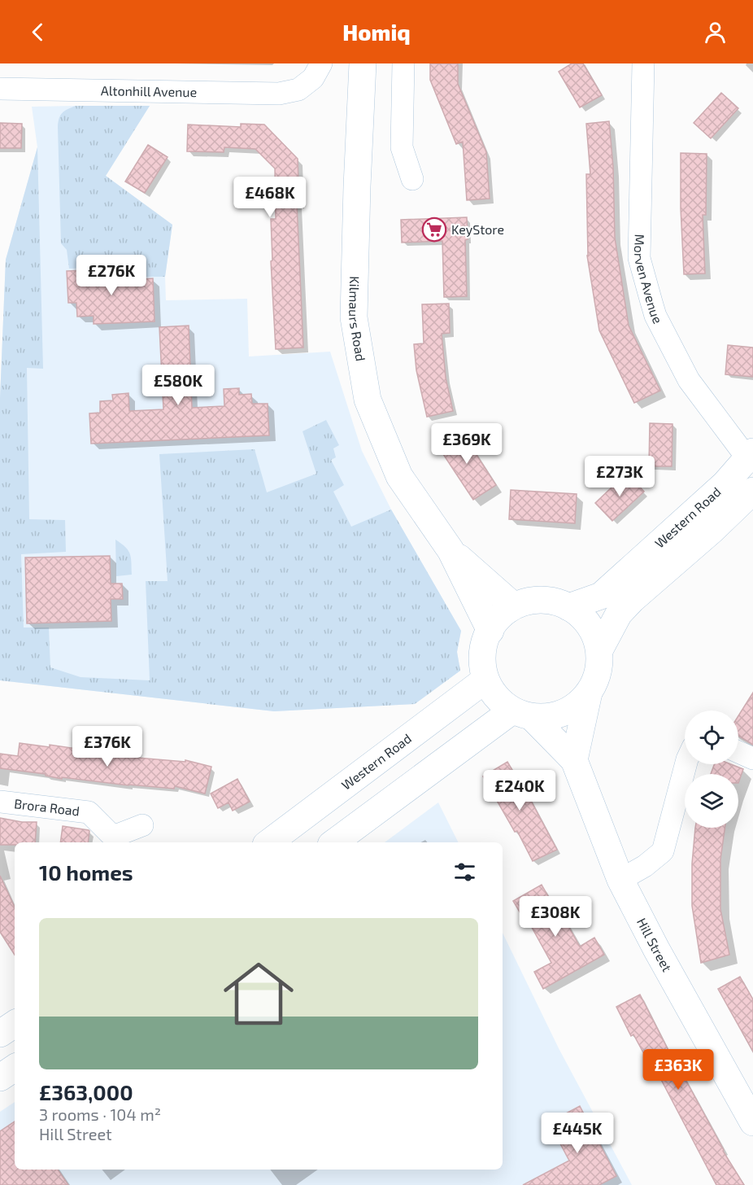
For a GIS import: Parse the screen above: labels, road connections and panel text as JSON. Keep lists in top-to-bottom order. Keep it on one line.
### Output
{"streets":{"main road":["Kilmaurs Road","Western Road","Hill Street"],"street":["Altonhill Avenue","Morven Avenue","Brora Road"]},"crossings":[["Morven Avenue","Western Road"],["Kilmaurs Road","Western Road"],["Kilmaurs Road","Hill Street"],["Western Road","Hill Street"]],"places":{"supermarket":["KeyStore"]},"page":{"header":"Homiq","price":["£468K","£276K","£580K","£369K","£273K","£376K","£240K","£308K","£363K","£445K"],"heading":"10 homes","list":[{"name":"£363,000","note":"3 rooms · 104 m² · Hill Street"}]}}
